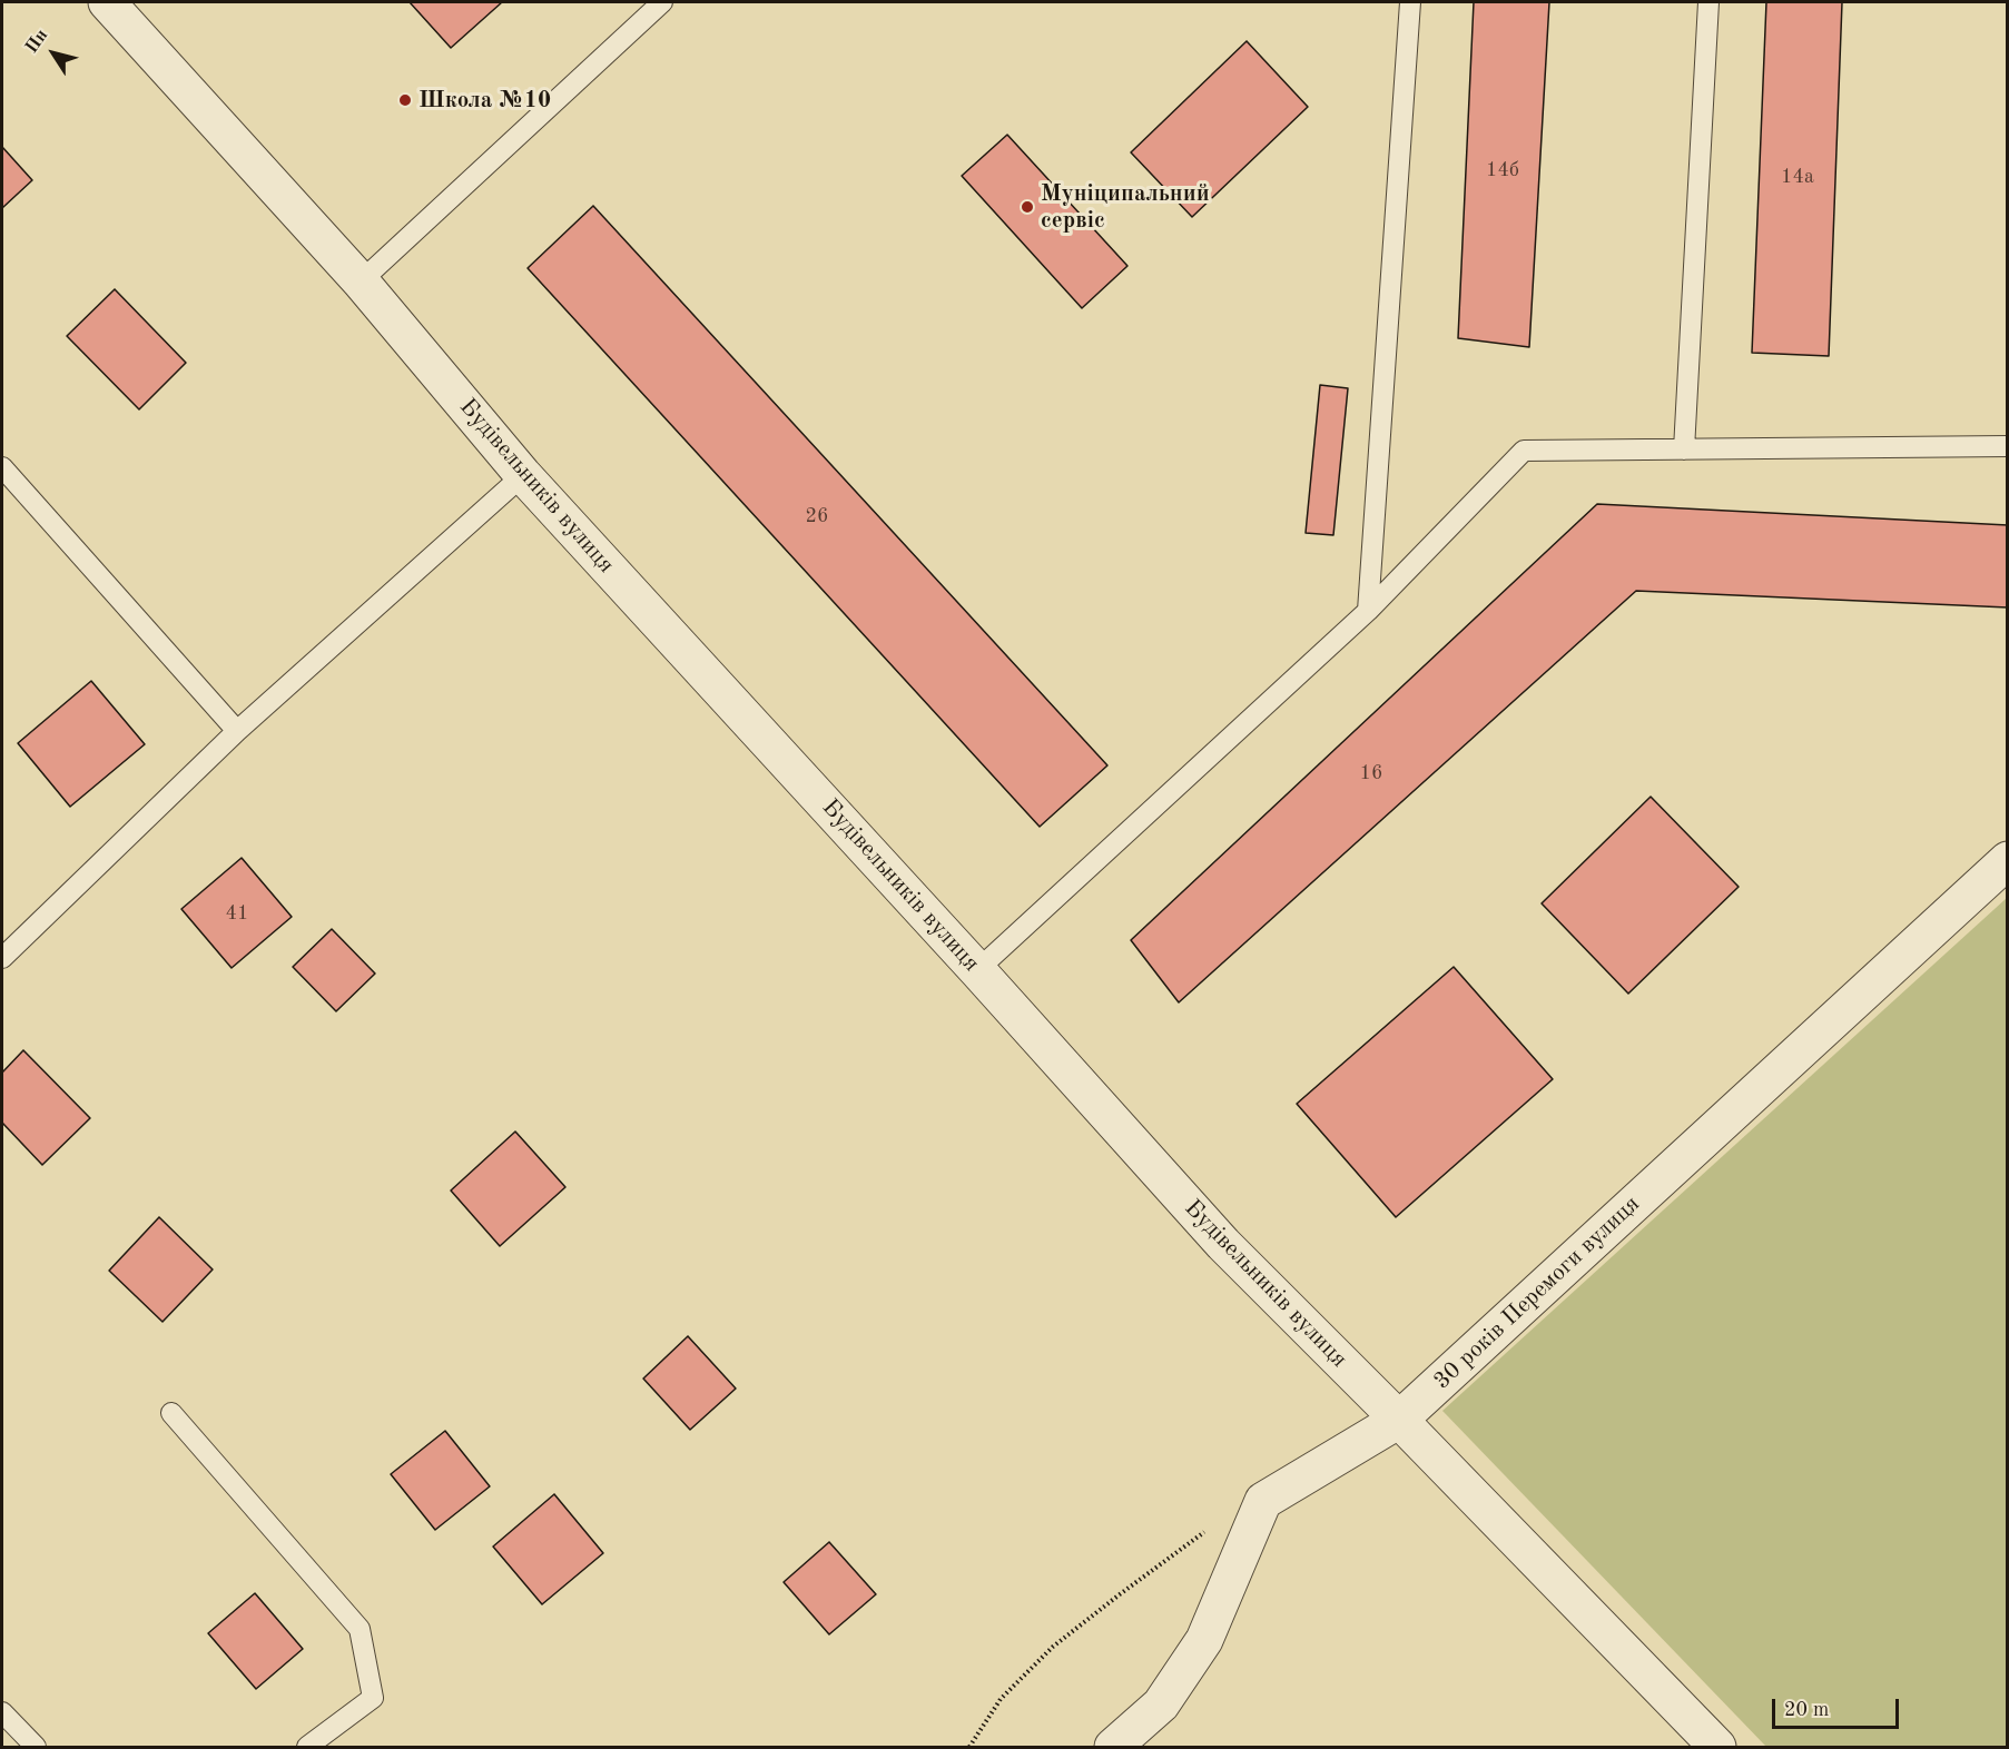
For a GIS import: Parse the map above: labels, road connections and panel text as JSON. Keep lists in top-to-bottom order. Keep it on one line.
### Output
{"streets":{"street":["Будівельників вулиця","30 років Перемоги вулиця"]},"crossings":[["Будівельників вулиця","30 років Перемоги вулиця"]],"places":["Школа №10","Муніципальний сервіс"],"house_numbers":["14б","14а","26","16","41"],"scale_bar":"20 m","north":"top left"}
